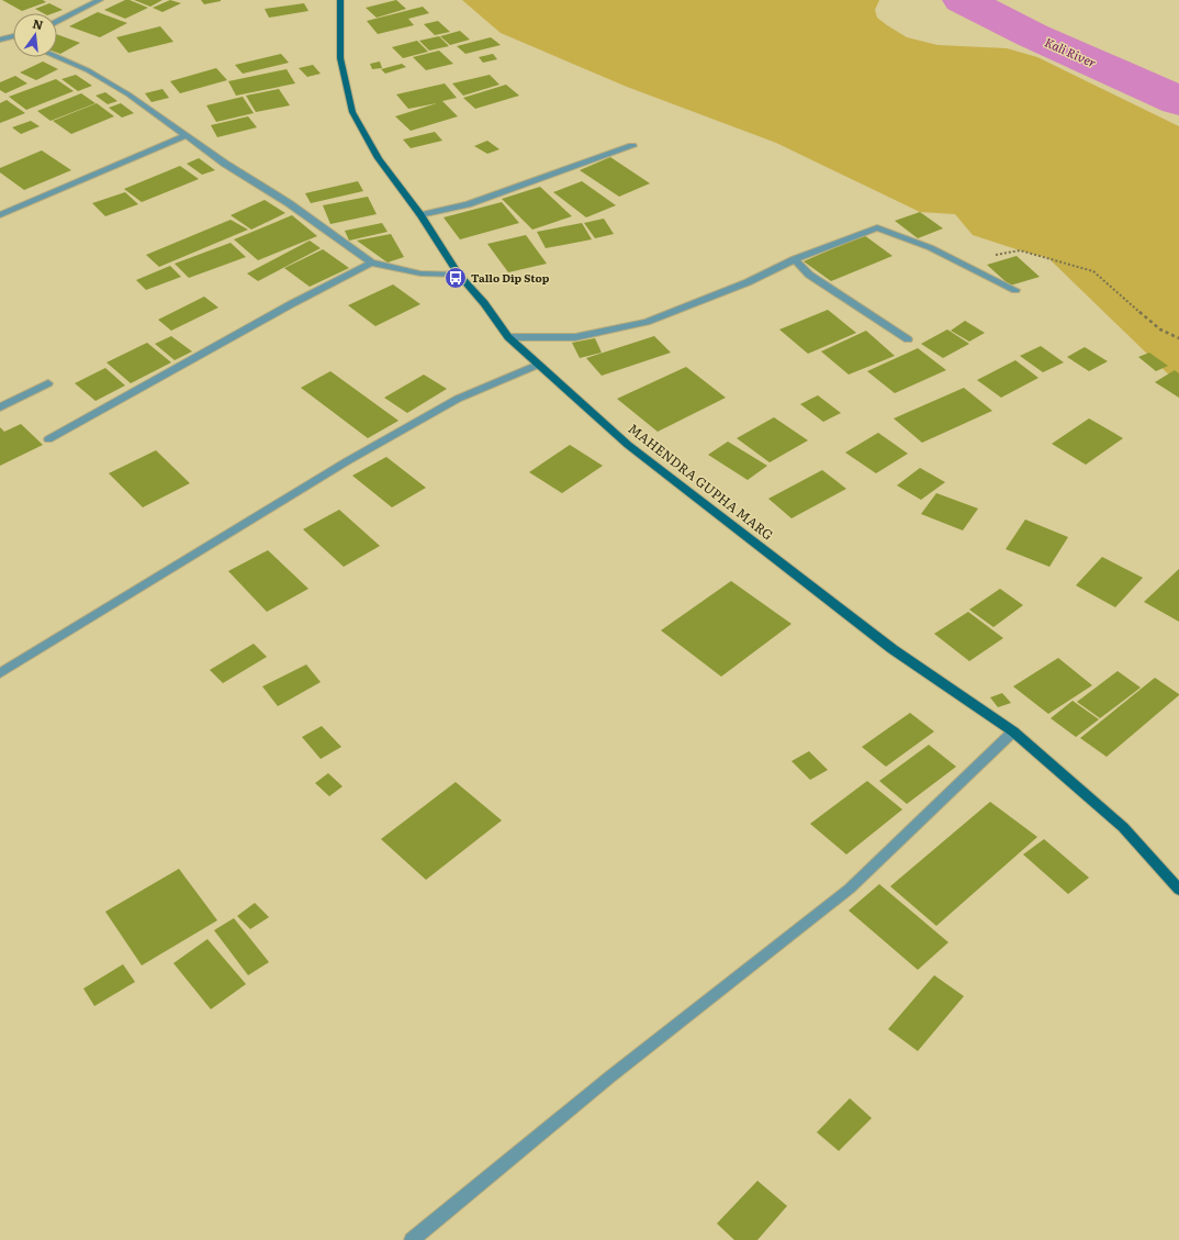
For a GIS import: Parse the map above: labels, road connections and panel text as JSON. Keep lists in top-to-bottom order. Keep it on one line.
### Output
{"streets":{"main road":["MAHENDRA GUPHA MARG"]},"water":["Kali River"],"places":{"bus stop":["Tallo Dip Stop"]},"north":"top"}
